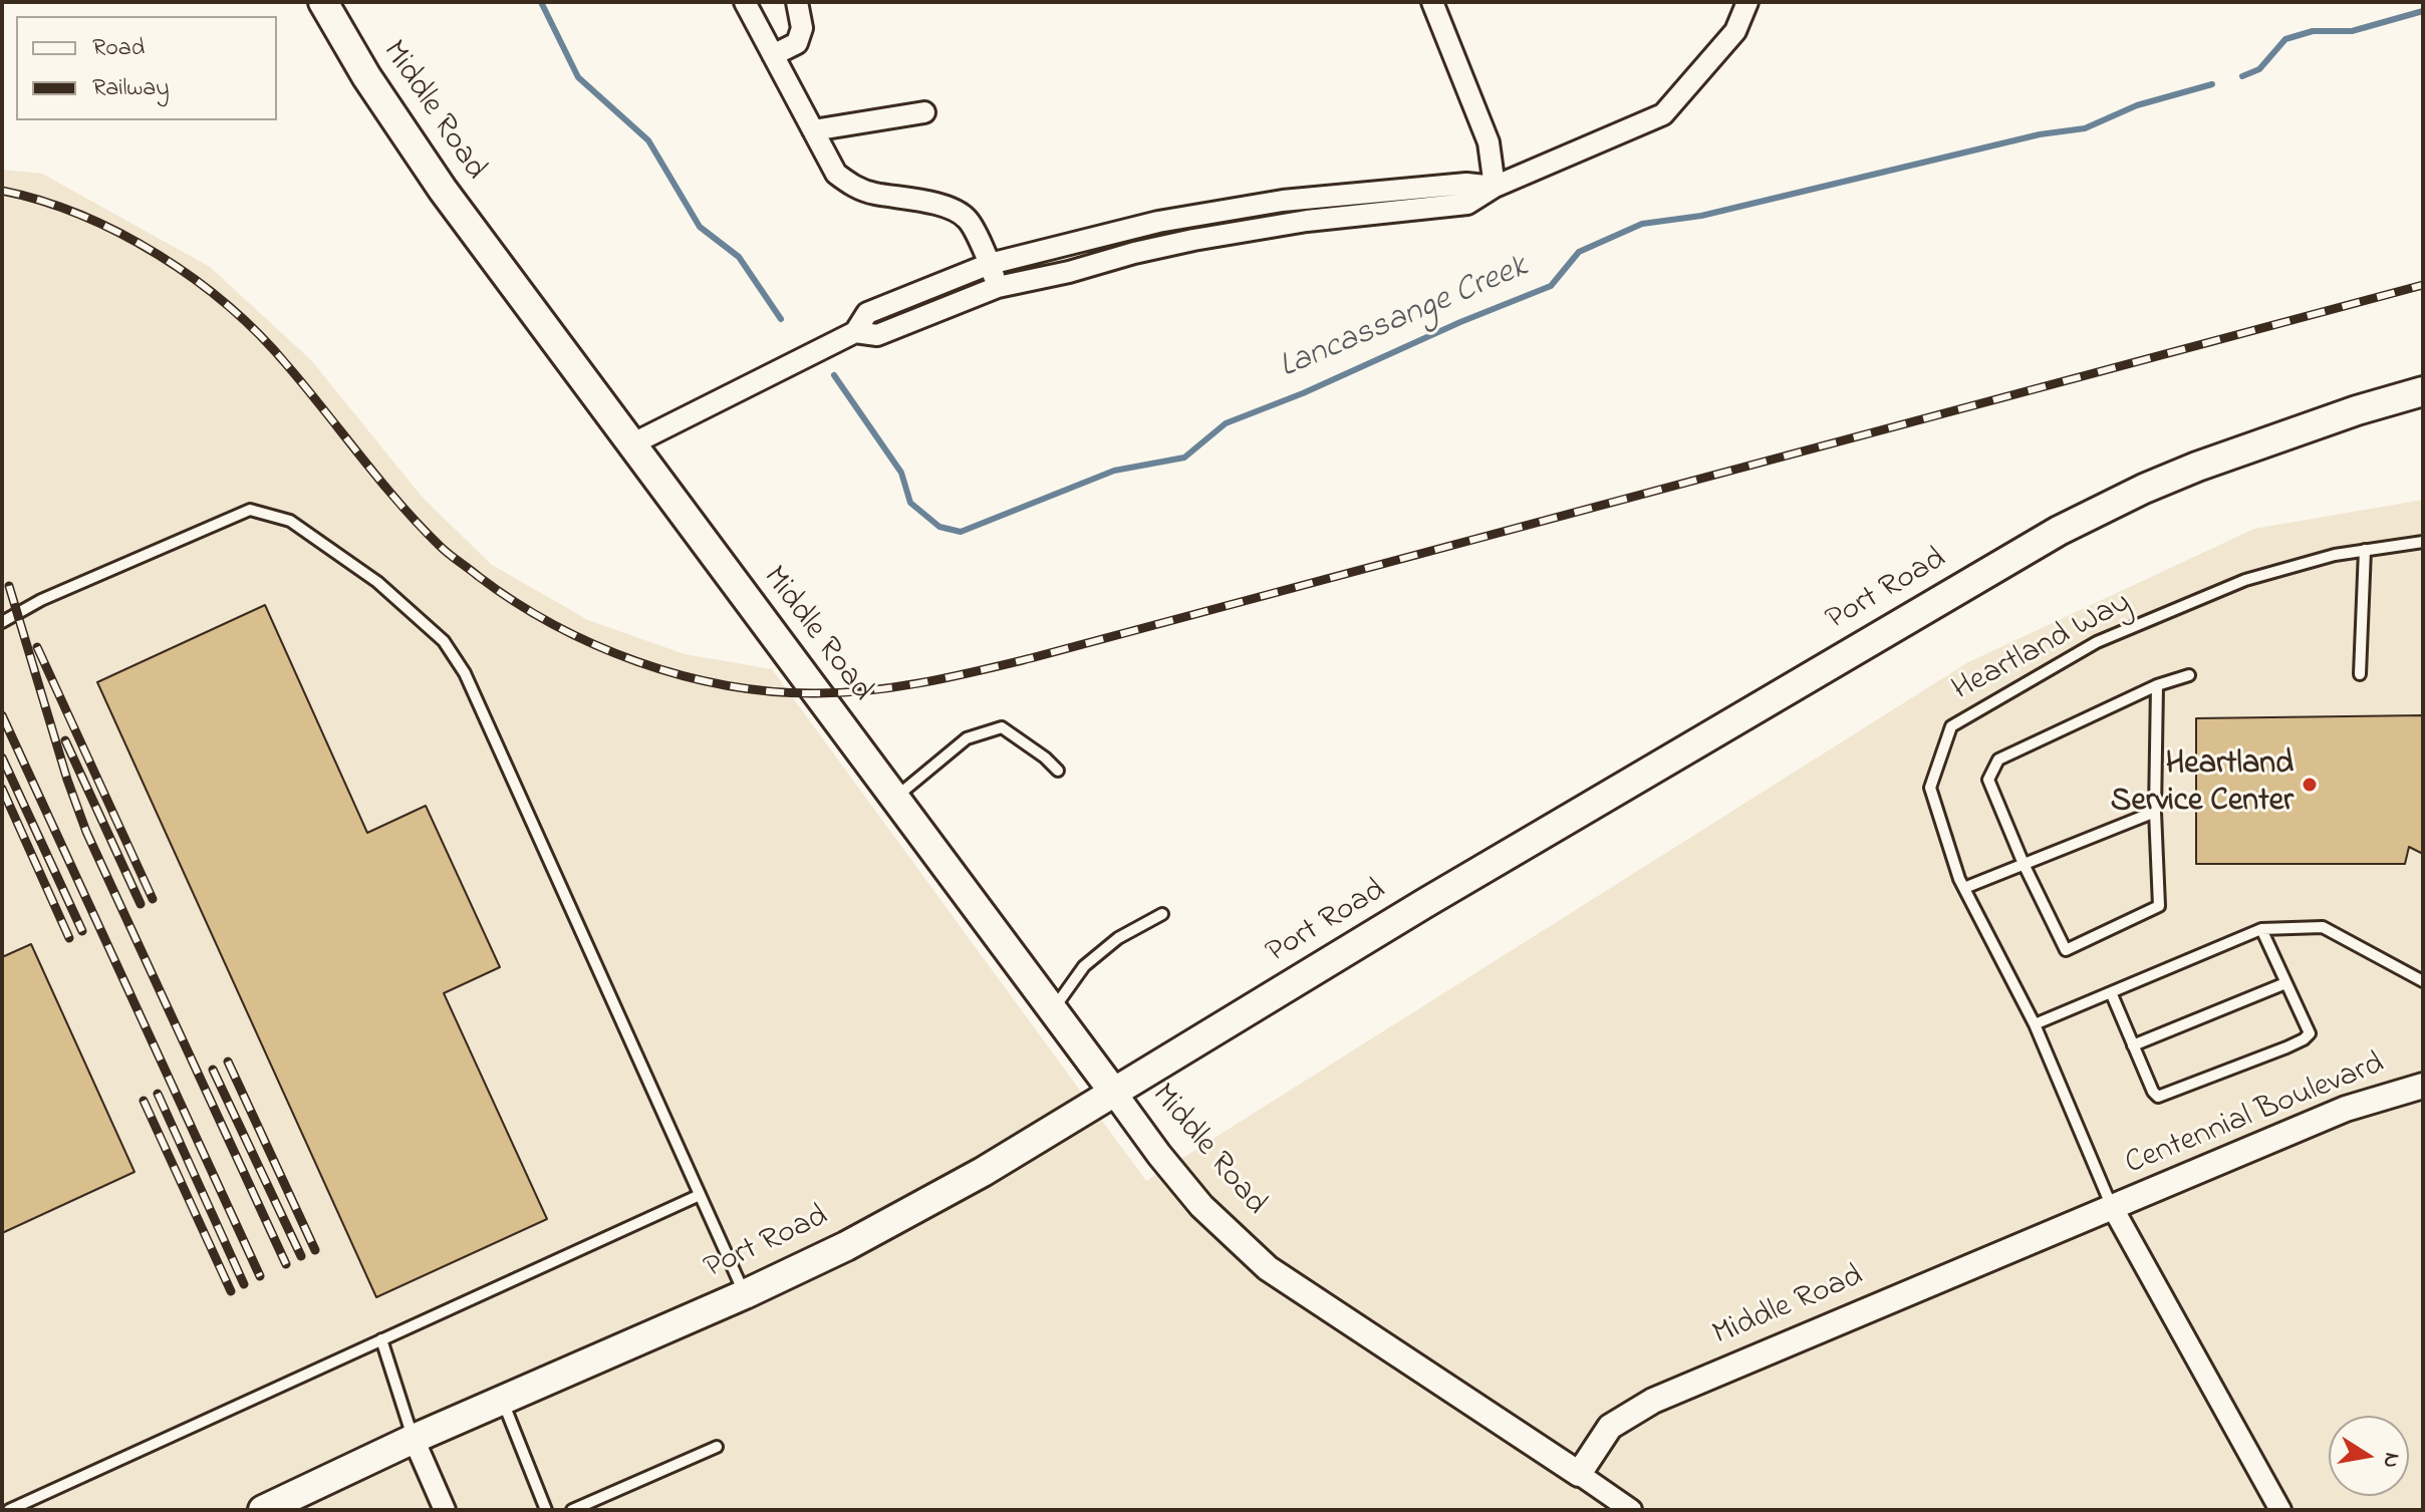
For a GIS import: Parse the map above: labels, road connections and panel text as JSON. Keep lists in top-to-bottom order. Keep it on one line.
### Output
{"streets":{"main road":["Middle Road","Port Road"],"street":["Centennial Boulevard"],"lane":["Heartland Way"]},"crossings":[["Middle Road","Port Road"],["Middle Road","Heartland Way"],["Middle Road","Centennial Boulevard"],["Heartland Way","Centennial Boulevard"]],"water":["Lancassange Creek"],"places":["Heartland Service Center"],"legend":["Road","Railway"],"north":"right"}
